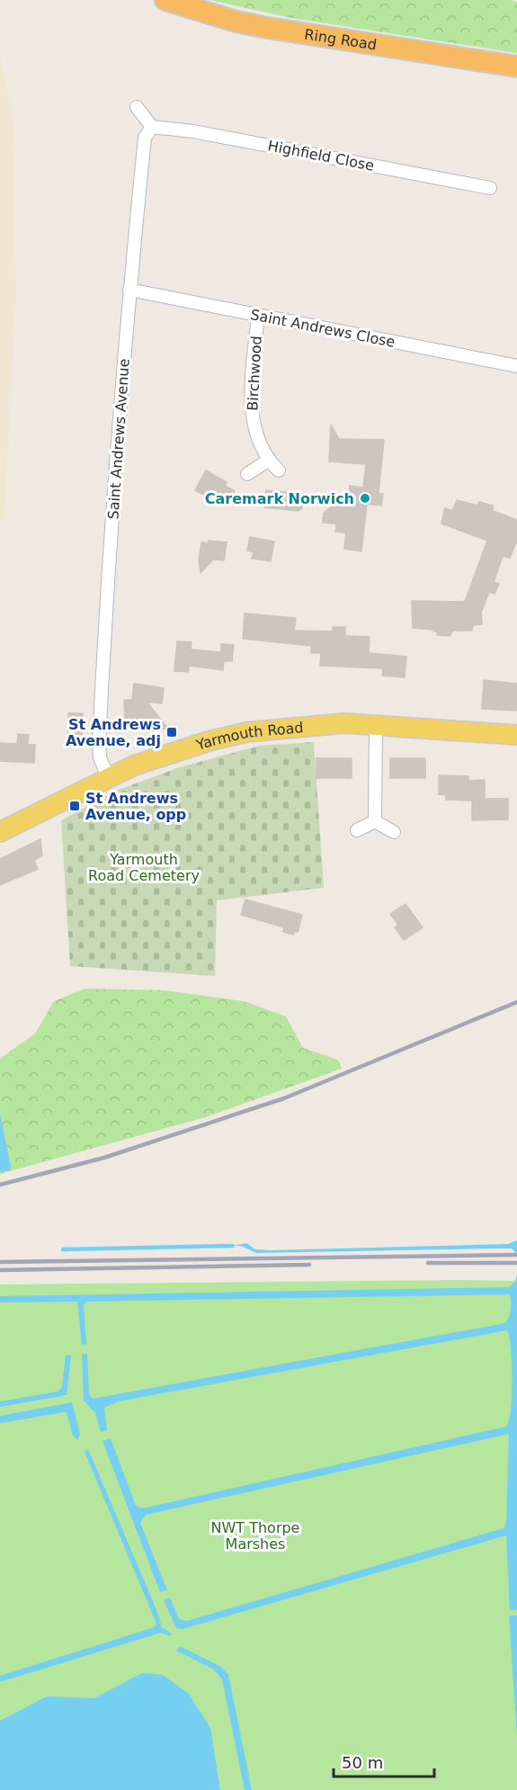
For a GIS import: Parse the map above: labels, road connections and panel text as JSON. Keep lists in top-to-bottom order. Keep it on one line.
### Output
{"streets":{"highway":["Ring Road"],"main road":["Yarmouth Road"],"street":["Highfield Close","Saint Andrews Close","Birchwood","Saint Andrews Avenue"]},"crossings":[["Highfield Close","Saint Andrews Avenue"],["Saint Andrews Close","Birchwood"],["Saint Andrews Close","Saint Andrews Avenue"],["Saint Andrews Avenue","Yarmouth Road"]],"parks":["Yarmouth Road Cemetery","NWT Thorpe Marshes"],"places":{"other":["Caremark Norwich"],"transit":["St Andrews Avenue, adj","St Andrews Avenue, opp"]},"scale_bar":"50 m"}
